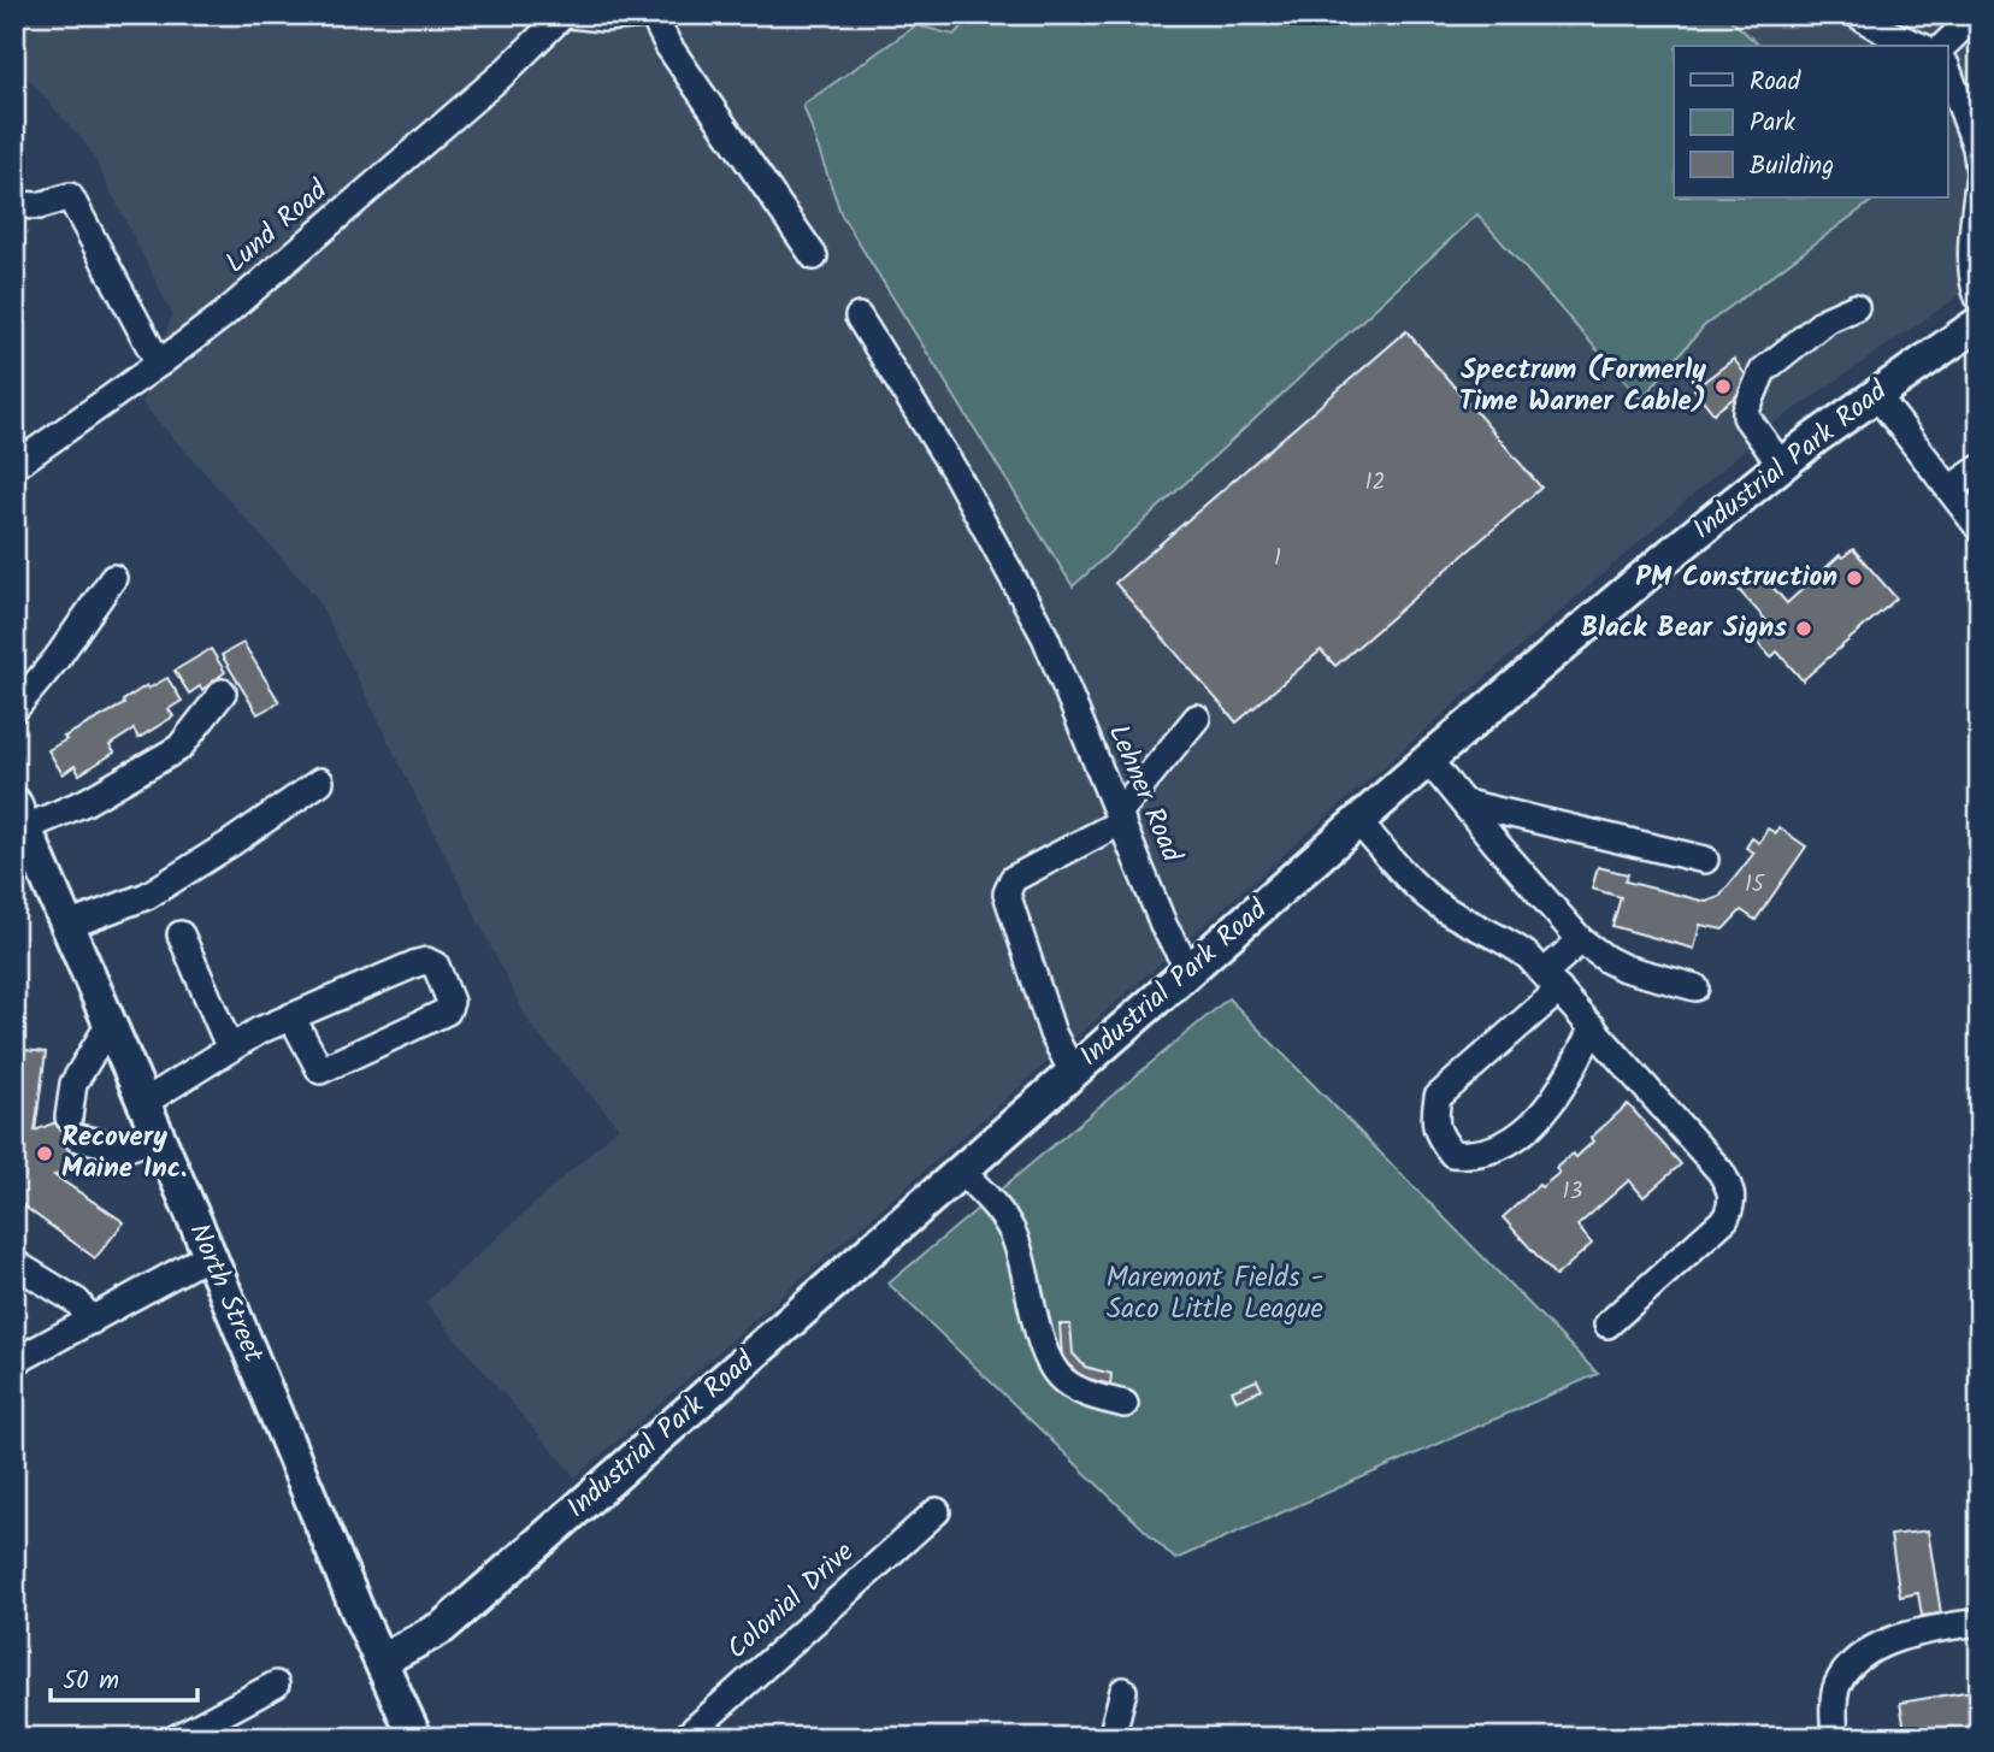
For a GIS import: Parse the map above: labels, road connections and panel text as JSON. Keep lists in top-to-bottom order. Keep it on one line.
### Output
{"streets":{"main road":["Industrial Park Road","North Street"],"street":["Lund Road","Lehner Road","Colonial Drive"]},"crossings":[["Industrial Park Road","Lehner Road"],["Industrial Park Road","North Street"]],"parks":["Maremont Fields - Saco Little League"],"places":["Spectrum (Formerly Time Warner Cable)","PM Construction","Black Bear Signs","Recovery Maine Inc."],"house_numbers":["12","1","15","13"],"legend":["Road","Park","Building"],"scale_bar":"50 m"}
